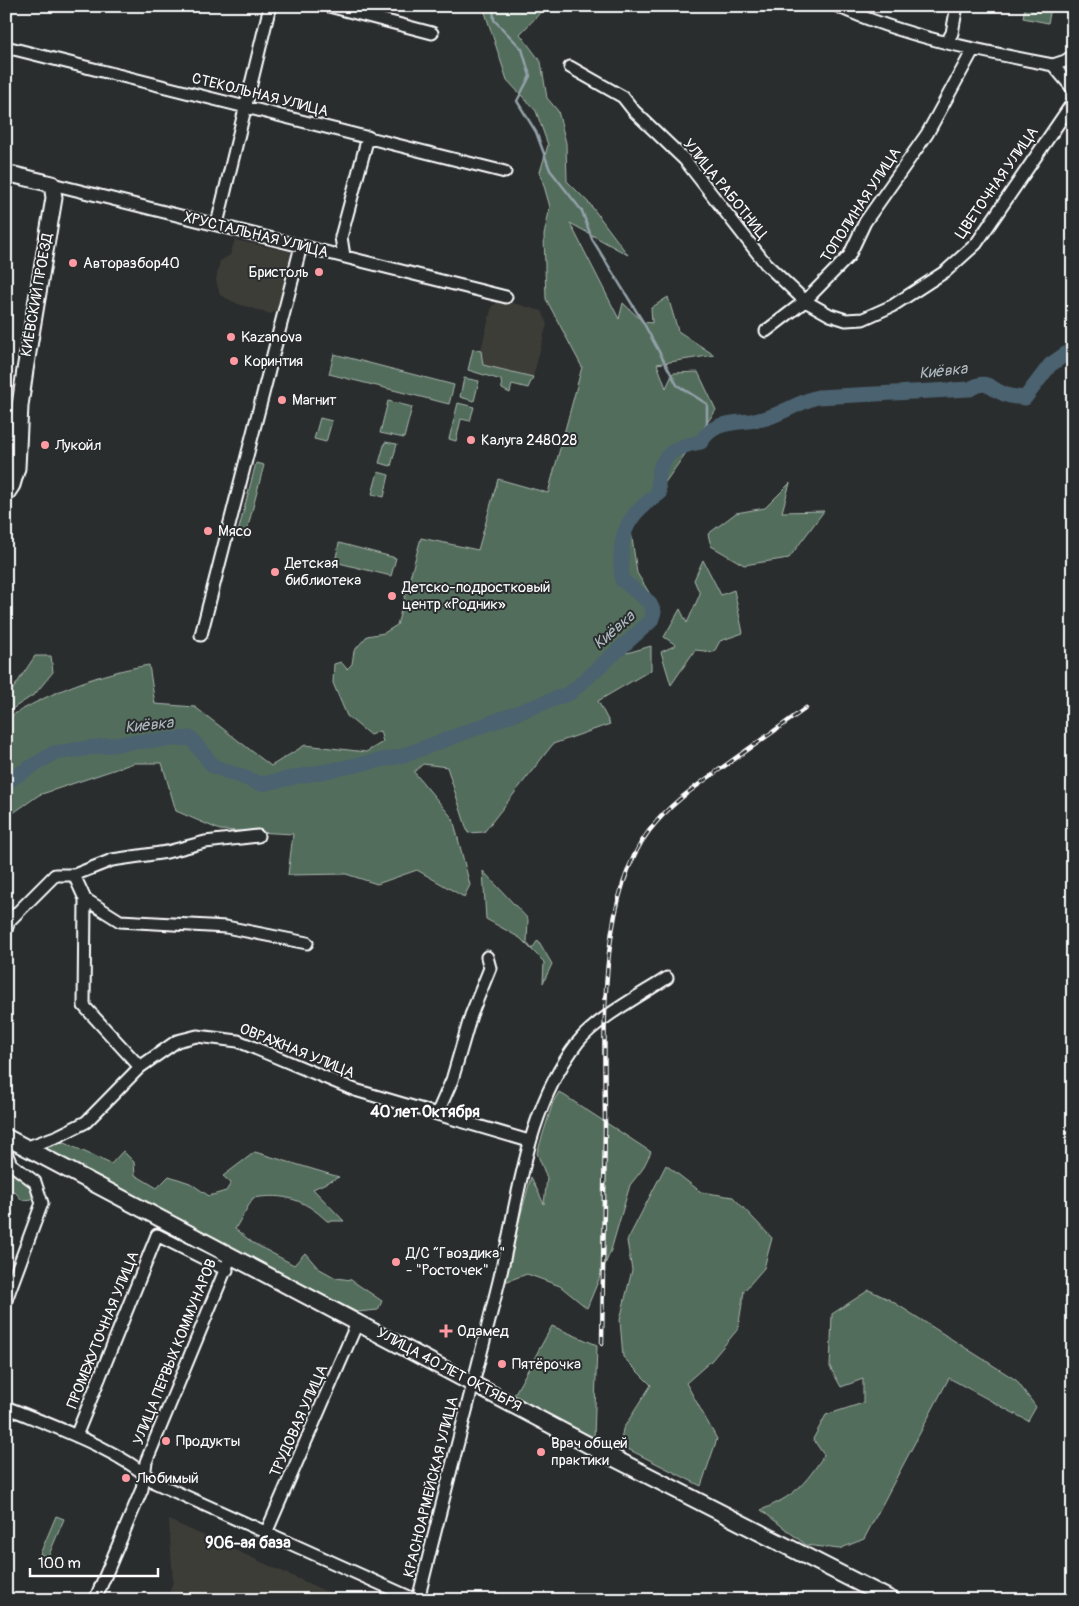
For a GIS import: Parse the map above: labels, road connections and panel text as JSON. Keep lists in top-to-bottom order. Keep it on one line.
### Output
{"streets":{"main road":["ХРУСТАЛЬНАЯ УЛИЦА","КИЁВСКИЙ ПРОЕЗД","УЛИЦА 40 ЛЕТ ОКТЯБРЯ"],"street":["СТЕКОЛЬНАЯ УЛИЦА","ЦВЕТОЧНАЯ УЛИЦА","УЛИЦА РАБОТНИЦ","ТОПОЛИНАЯ УЛИЦА","ОВРАЖНАЯ УЛИЦА","ПРОМЕЖУТОЧНАЯ УЛИЦА","УЛИЦА ПЕРВЫХ КОММУНАРОВ","ТРУДОВАЯ УЛИЦА","КРАСНОАРМЕЙСКАЯ УЛИЦА"]},"crossings":[["ЦВЕТОЧНАЯ УЛИЦА","УЛИЦА РАБОТНИЦ"],["ЦВЕТОЧНАЯ УЛИЦА","ТОПОЛИНАЯ УЛИЦА"],["УЛИЦА РАБОТНИЦ","ТОПОЛИНАЯ УЛИЦА"],["ХРУСТАЛЬНАЯ УЛИЦА","КИЁВСКИЙ ПРОЕЗД"],["ОВРАЖНАЯ УЛИЦА","УЛИЦА 40 ЛЕТ ОКТЯБРЯ"],["ОВРАЖНАЯ УЛИЦА","КРАСНОАРМЕЙСКАЯ УЛИЦА"],["ПРОМЕЖУТОЧНАЯ УЛИЦА","УЛИЦА ПЕРВЫХ КОММУНАРОВ"],["ПРОМЕЖУТОЧНАЯ УЛИЦА","УЛИЦА 40 ЛЕТ ОКТЯБРЯ"],["УЛИЦА ПЕРВЫХ КОММУНАРОВ","УЛИЦА 40 ЛЕТ ОКТЯБРЯ"],["УЛИЦА 40 ЛЕТ ОКТЯБРЯ","ТРУДОВАЯ УЛИЦА"],["УЛИЦА 40 ЛЕТ ОКТЯБРЯ","КРАСНОАРМЕЙСКАЯ УЛИЦА"]],"districts":["40 лет Октября","906-ая база"],"water":["Киёвка"],"places":{"other":["Авторазбор40","Бристоль","Kazanova","Коринтия","Магнит","Калуга 248028","Лукойл","Мясо","Детская библиотека","Детско-подростковый центр «Родник»","Д/С “Гвоздика\" - \"Росточек\"","Пятёрочка","Продукты","Врач общей практики","Любимый"],"health":["Одамед"]},"scale_bar":"100 m"}
